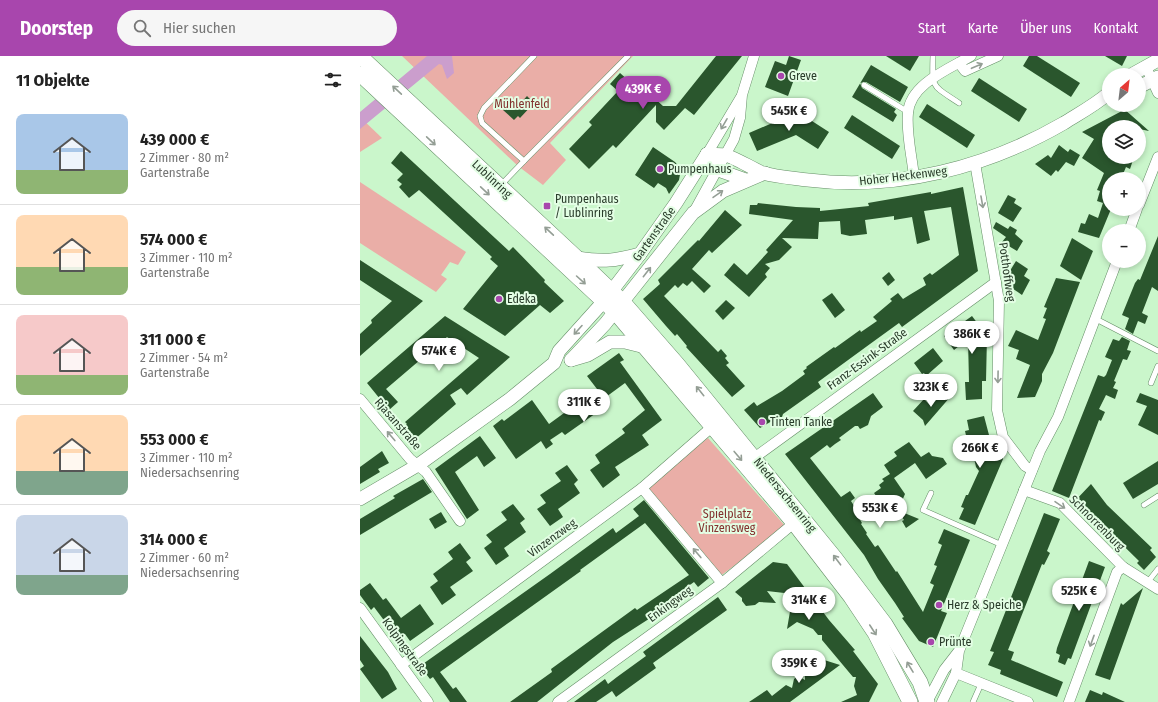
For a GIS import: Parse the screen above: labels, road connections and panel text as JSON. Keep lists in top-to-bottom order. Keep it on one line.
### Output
{"streets":{"main road":["Lublinring","Niedersachsenring"],"street":["Hoher Heckenweg","Gartenstraße","Potthoffweg","Franz-Essink-Straße","Rjasanstraße","Schnorrenburg","Vinzenzweg","Enkingweg","Kolpingstraße"]},"crossings":[["Hoher Heckenweg","Gartenstraße"],["Hoher Heckenweg","Potthoffweg"],["Lublinring","Gartenstraße"],["Lublinring","Niedersachsenring"],["Gartenstraße","Rjasanstraße"],["Gartenstraße","Niedersachsenring"],["Potthoffweg","Franz-Essink-Straße"],["Franz-Essink-Straße","Niedersachsenring"],["Niedersachsenring","Vinzenzweg"],["Niedersachsenring","Enkingweg"],["Vinzenzweg","Kolpingstraße"]],"one_way":["Potthoffweg","Rjasanstraße","Schnorrenburg"],"parks":["Mühlenfeld","Spielplatz Vinzensweg"],"places":{"other":["Greve","Pumpenhaus","Edeka","Tinten Tanke","Herz & Speiche","Prünte"],"transit":["Pumpenhaus / Lublinring"]},"north":"top right","page":{"header":"Doorstep","search":"Hier suchen","nav":["Start","Karte","Über uns","Kontakt"],"heading":"11 Objekte","map_buttons":["+","−"],"price":["439K €","545K €","386K €","574K €","323K €","311K €","266K €","553K €","525K €","314K €","359K €"],"list":[{"name":"439 000 €","note":"2 Zimmer · 80 m² · Gartenstraße"},{"name":"574 000 €","note":"3 Zimmer · 110 m² · Gartenstraße"},{"name":"311 000 €","note":"2 Zimmer · 54 m² · Gartenstraße"},{"name":"553 000 €","note":"3 Zimmer · 110 m² · Niedersachsenring"},{"name":"314 000 €","note":"2 Zimmer · 60 m² · Niedersachsenring"}]}}
